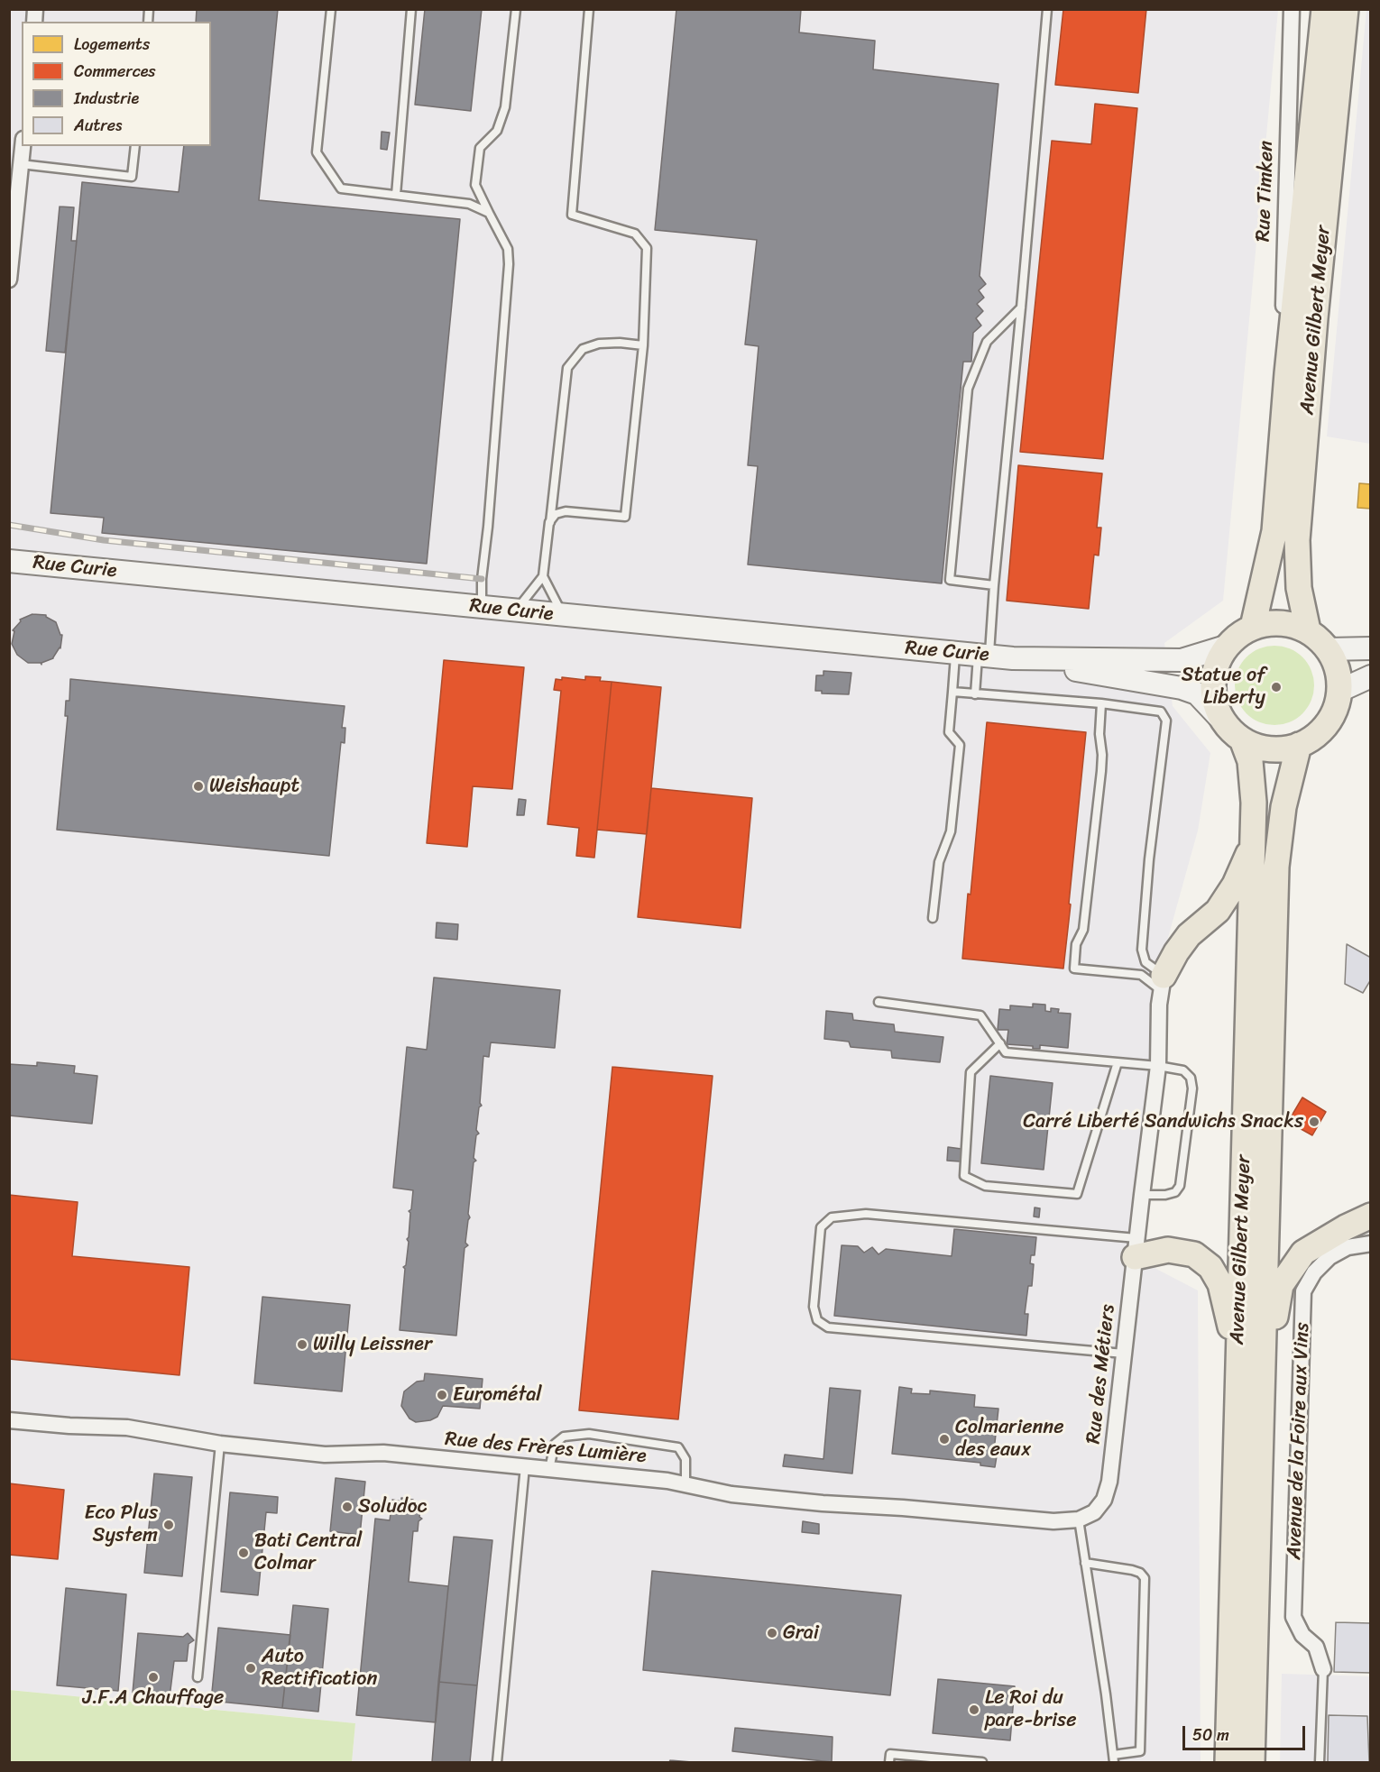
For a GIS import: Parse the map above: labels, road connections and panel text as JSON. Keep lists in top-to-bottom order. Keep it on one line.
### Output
{"streets":{"main road":["Avenue Gilbert Meyer","Rue Curie"],"street":["Rue Timken","Rue des Métiers","Avenue de la Foire aux Vins","Rue des Frères Lumière"]},"crossings":[["Rue Timken","Avenue Gilbert Meyer"],["Avenue Gilbert Meyer","Rue Curie"],["Rue des Métiers","Rue des Frères Lumière"]],"places":["Statue of Liberty","Weishaupt","Carré Liberté Sandwichs Snacks","Willy Leissner","Eurométal","Colmarienne des eaux","Soludoc","Eco Plus System","Bati Central Colmar","Grai","Auto Rectification","J.F.A Chauffage","Le Roi du pare-brise"],"legend":["Logements","Commerces","Industrie","Autres"],"scale_bar":"50 m"}
